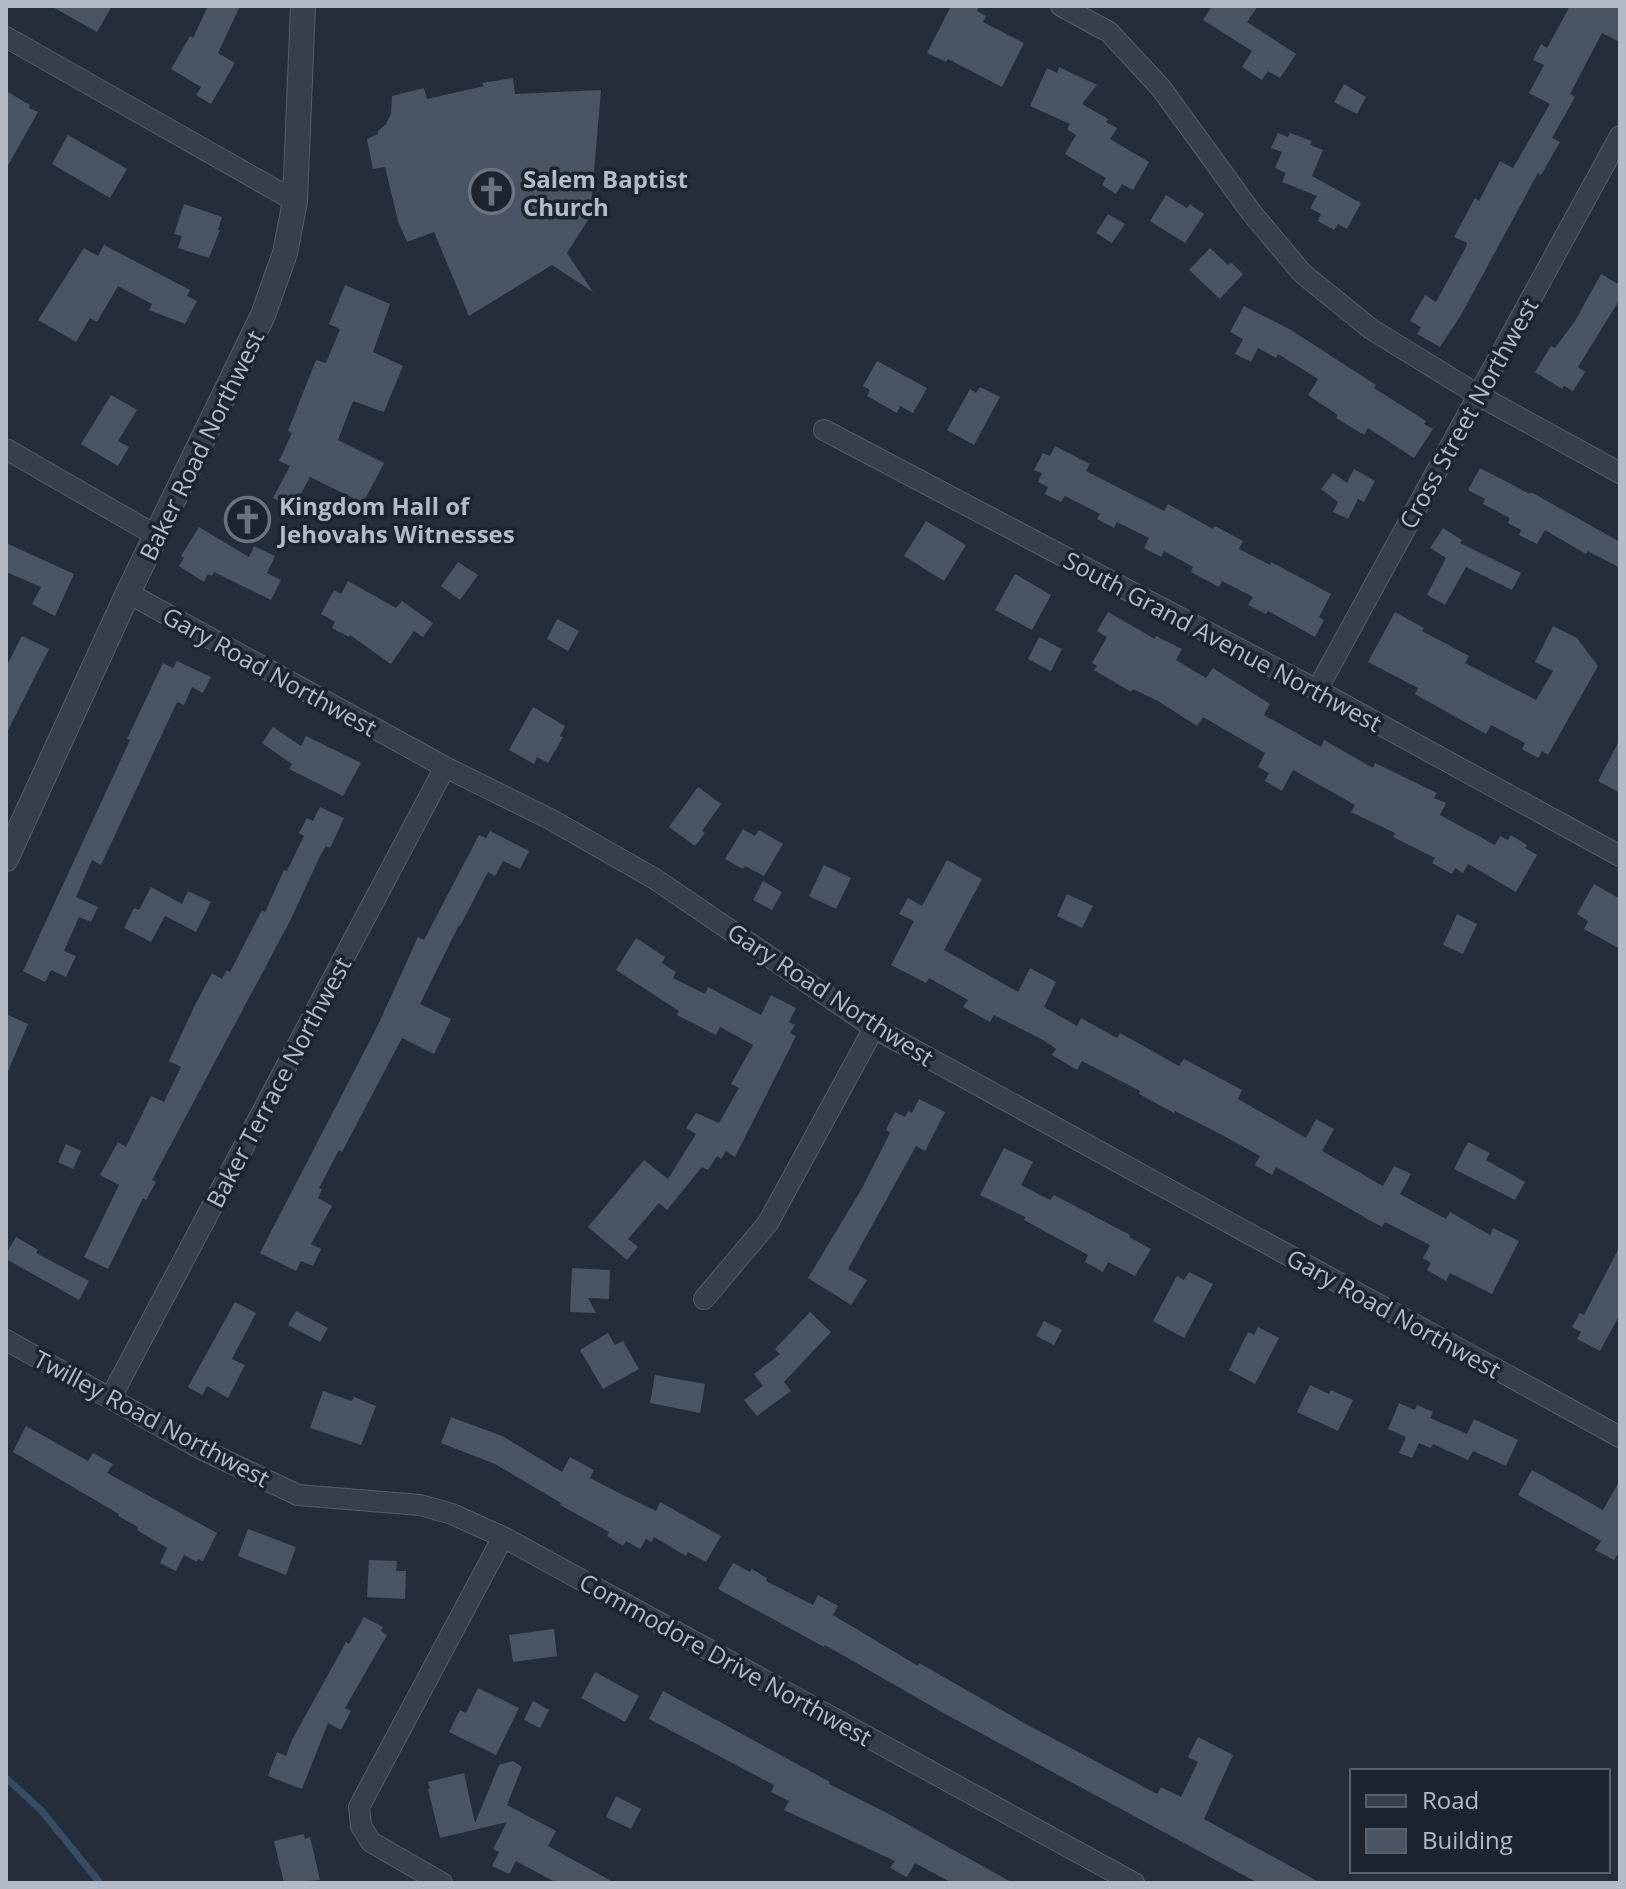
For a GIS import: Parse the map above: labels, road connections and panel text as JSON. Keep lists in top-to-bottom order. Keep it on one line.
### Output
{"streets":{"street":["Cross Street Northwest","Baker Road Northwest","South Grand Avenue Northwest","Gary Road Northwest","Baker Terrace Northwest","Twilley Road Northwest","Commodore Drive Northwest"]},"crossings":[["Cross Street Northwest","South Grand Avenue Northwest"],["Baker Road Northwest","Gary Road Northwest"],["Gary Road Northwest","Baker Terrace Northwest"],["Baker Terrace Northwest","Twilley Road Northwest"],["Twilley Road Northwest","Commodore Drive Northwest"]],"places":{"church":["Salem Baptist Church","Kingdom Hall of Jehovahs Witnesses"]},"legend":["Road","Building"]}
